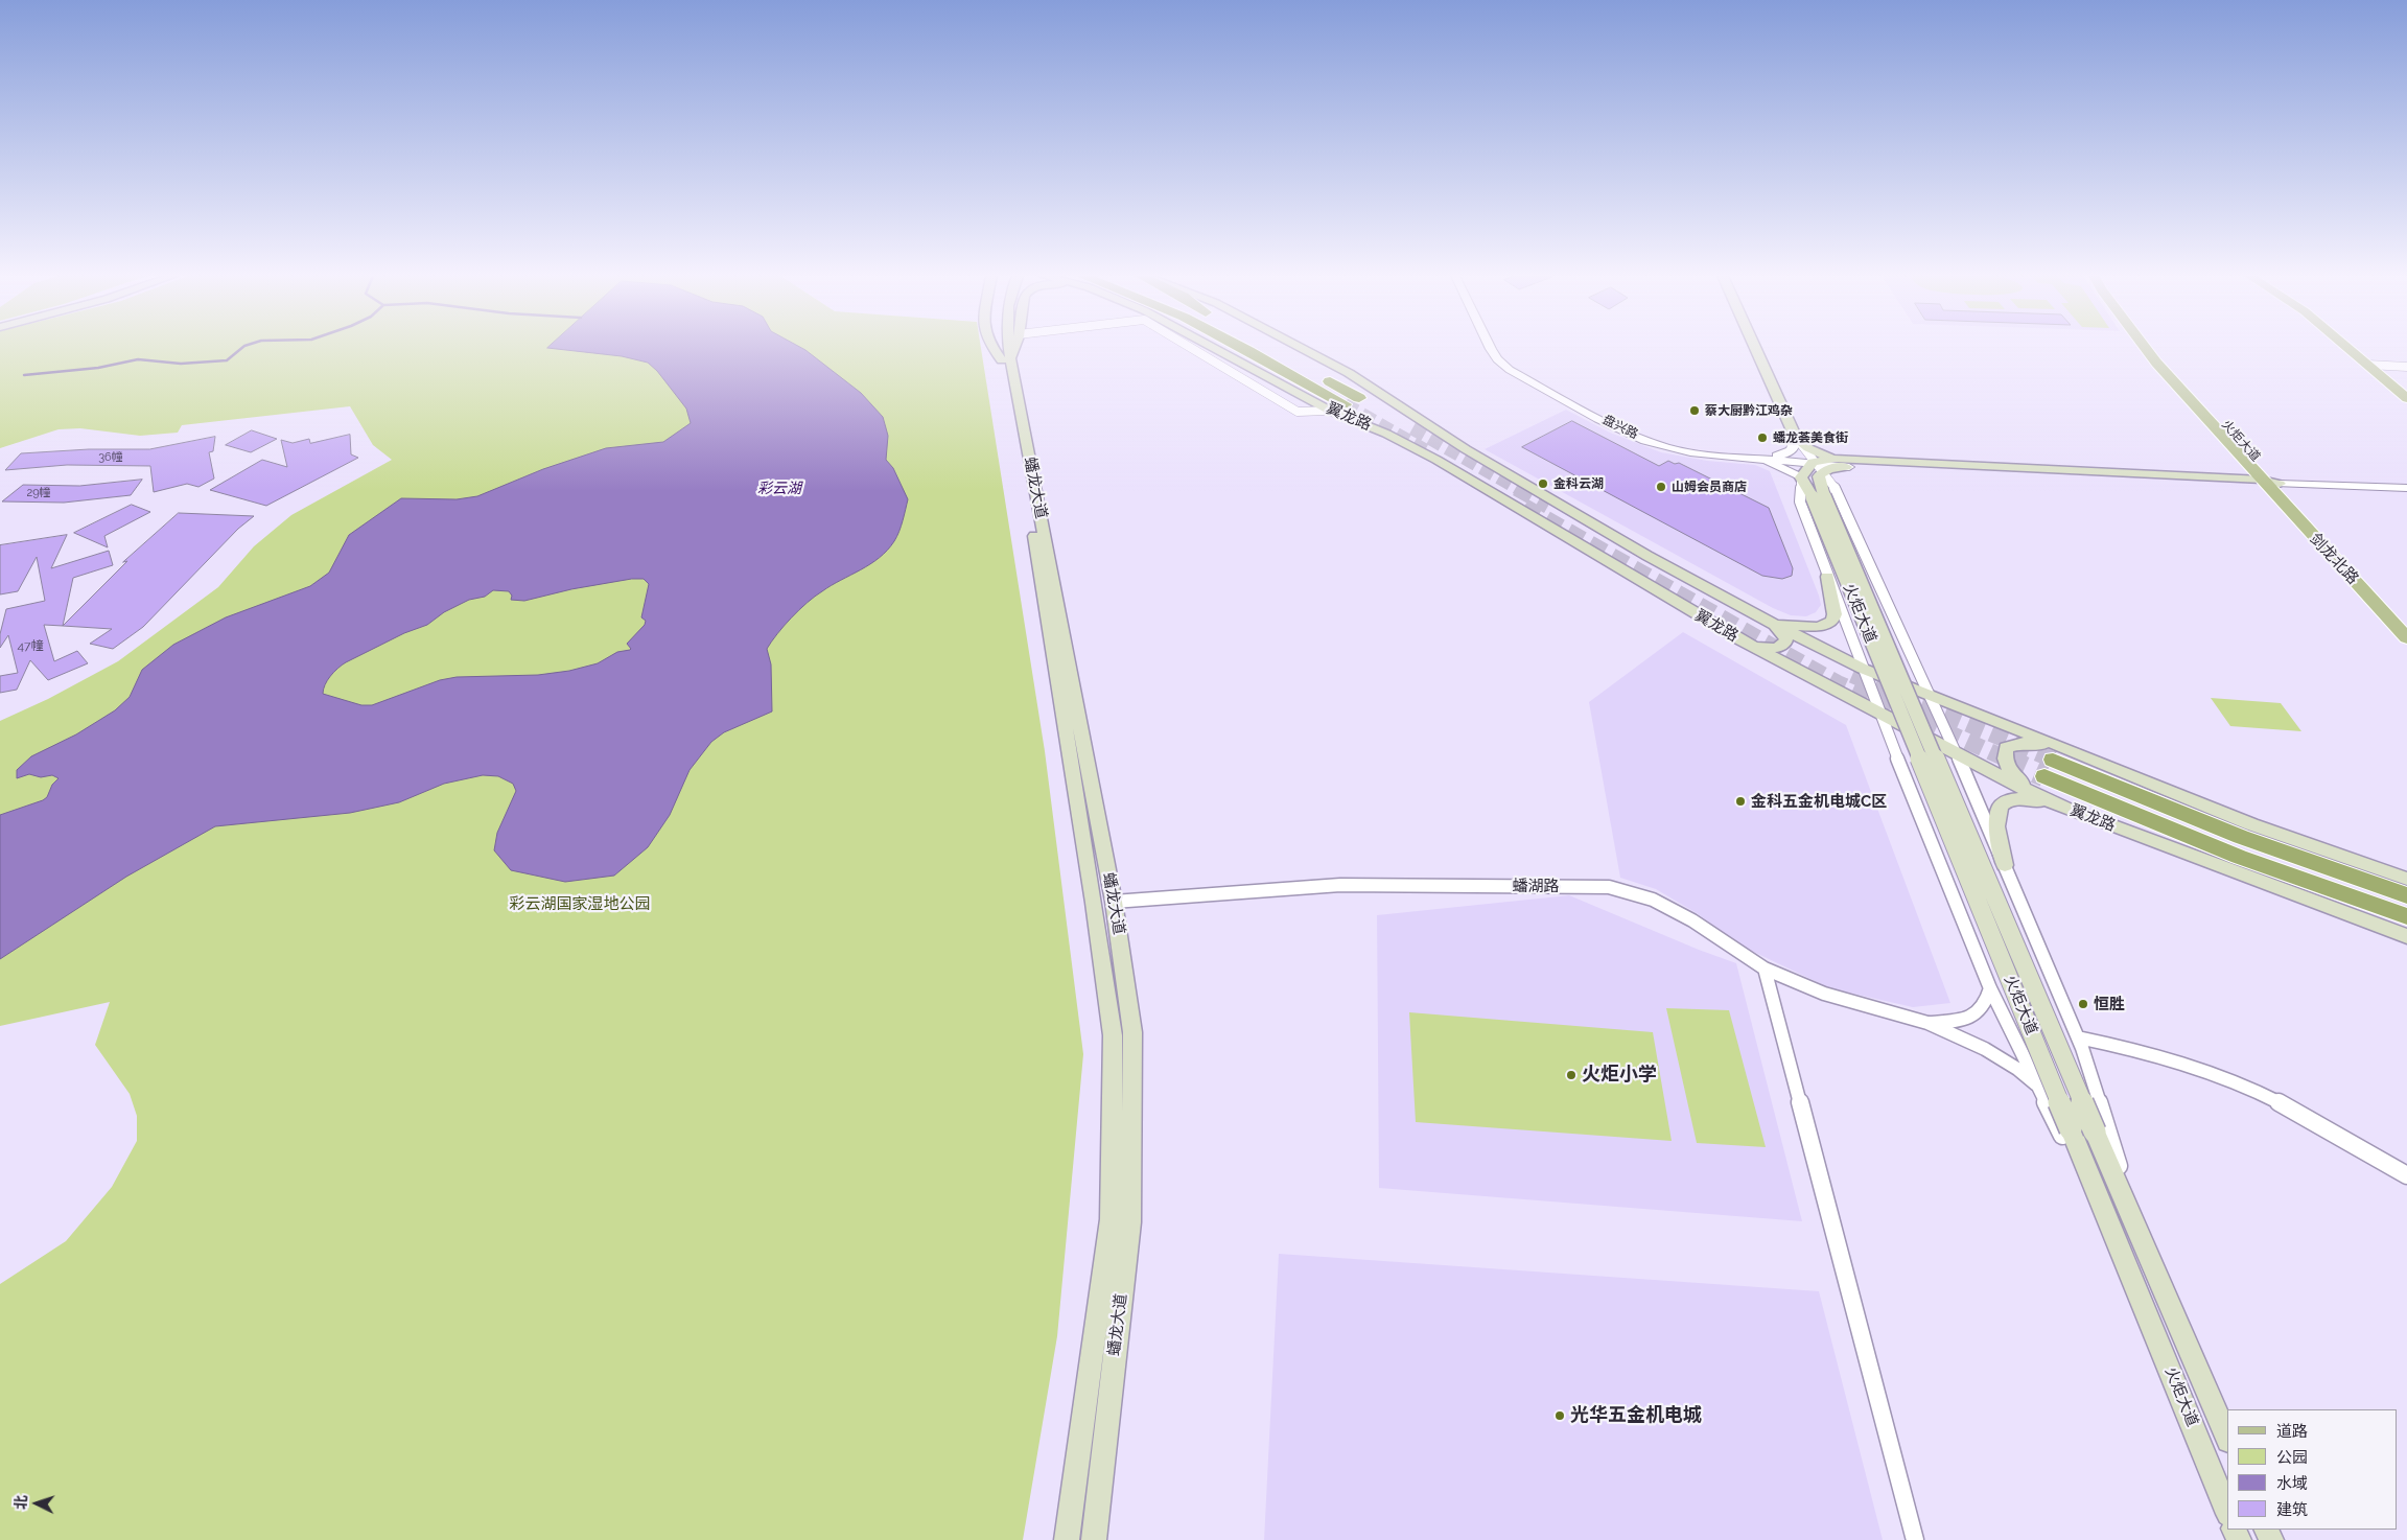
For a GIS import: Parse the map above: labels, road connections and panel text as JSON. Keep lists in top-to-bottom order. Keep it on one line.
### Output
{"streets":{"highway":["翼龙路"],"main road":["火炬大道","蟠龙大道","剑龙北路"],"street":["盘兴路","蟠湖路"]},"crossings":[["盘兴路","火炬大道"],["火炬大道","剑龙北路"],["蟠龙大道","蟠湖路"]],"water":["彩云湖"],"parks":["彩云湖国家湿地公园"],"places":["蔡大厨黔江鸡杂","蟠龙荟美食街","金科云湖","山姆会员商店","金科五金机电城C区","恒胜","火炬小学","光华五金机电城"],"house_numbers":["36幢","29幢","47幢"],"legend":["道路","公园","水域","建筑"],"north":"left"}
